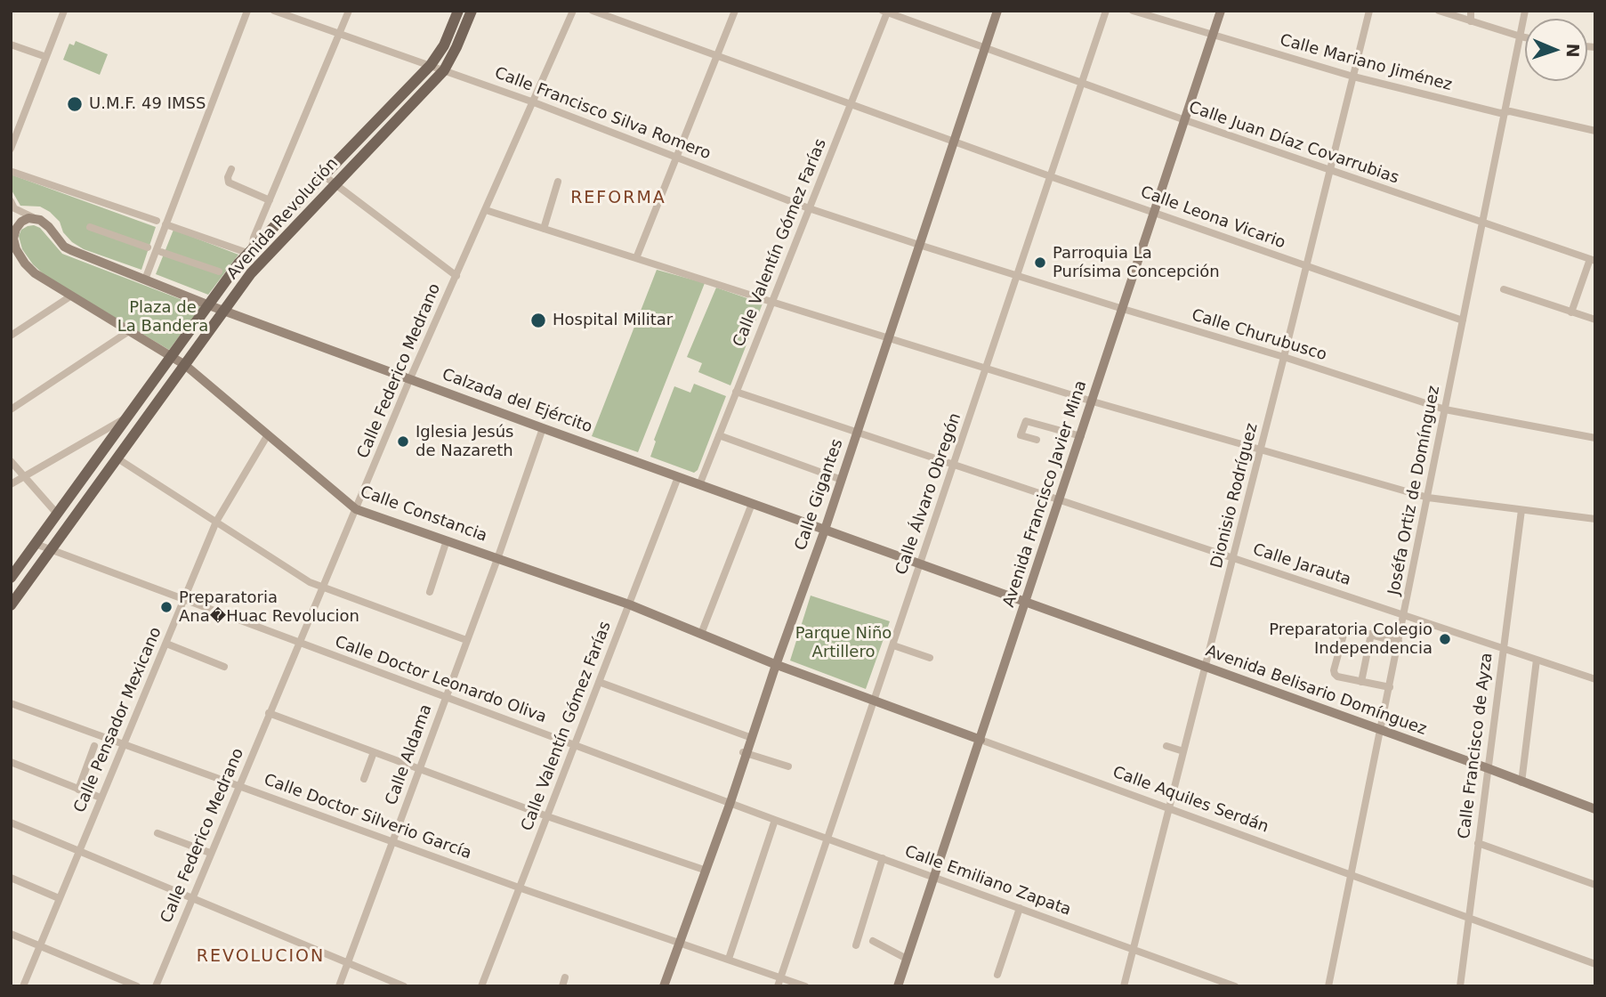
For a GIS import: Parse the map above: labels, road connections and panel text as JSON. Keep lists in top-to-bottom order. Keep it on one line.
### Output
{"streets":{"main road":["Avenida Revolución","Calzada del Ejército","Avenida Francisco Javier Mina","Calle Gigantes","Calle Constancia","Avenida Belisario Domínguez","Calle Aquiles Serdán"],"street":["Calle Mariano Jiménez","Calle Francisco Silva Romero","Calle Juan Díaz Covarrubias","Calle Leona Vicario","Calle Valentín Gómez Farías","Calle Churubusco","Calle Federico Medrano","Joséfa Ortiz de Domínguez","Calle Álvaro Obregón","Dionisio Rodríguez","Calle Jarauta","Calle Doctor Leonardo Oliva","Calle Pensador Mexicano","Calle Francisco de Ayza","Calle Aldama","Calle Doctor Silverio García","Calle Emiliano Zapata"]},"crossings":[["Calle Mariano Jiménez","Joséfa Ortiz de Domínguez"],["Calle Mariano Jiménez","Avenida Francisco Javier Mina"],["Calle Mariano Jiménez","Dionisio Rodríguez"],["Calle Francisco Silva Romero","Avenida Revolución"],["Calle Francisco Silva Romero","Calle Valentín Gómez Farías"],["Calle Francisco Silva Romero","Calle Churubusco"],["Calle Francisco Silva Romero","Calle Federico Medrano"],["Calle Francisco Silva Romero","Calle Gigantes"],["Calle Juan Díaz Covarrubias","Calle Valentín Gómez Farías"],["Calle Juan Díaz Covarrubias","Joséfa Ortiz de Domínguez"],["Calle Juan Díaz Covarrubias","Calle Álvaro Obregón"],["Calle Juan Díaz Covarrubias","Avenida Francisco Javier Mina"],["Calle Juan Díaz Covarrubias","Calle Gigantes"],["Calle Juan Díaz Covarrubias","Dionisio Rodríguez"],["Calle Leona Vicario","Calle Valentín Gómez Farías"],["Calle Leona Vicario","Joséfa Ortiz de Domínguez"],["Calle Leona Vicario","Calle Álvaro Obregón"],["Calle Leona Vicario","Avenida Francisco Javier Mina"],["Calle Leona Vicario","Calle Gigantes"],["Calle Leona Vicario","Dionisio Rodríguez"],["Avenida Revolución","Calzada del Ejército"],["Avenida Revolución","Calle Constancia"],["Avenida Revolución","Calle Doctor Leonardo Oliva"],["Calle Valentín Gómez Farías","Calzada del Ejército"],["Calle Valentín Gómez Farías","Calle Constancia"],["Calle Valentín Gómez Farías","Calle Jarauta"],["Calle Valentín Gómez Farías","Calle Doctor Leonardo Oliva"],["Calle Valentín Gómez Farías","Calle Doctor Silverio García"],["Calle Churubusco","Joséfa Ortiz de Domínguez"],["Calle Churubusco","Calle Álvaro Obregón"],["Calle Churubusco","Avenida Francisco Javier Mina"],["Calle Churubusco","Calle Gigantes"],["Calle Churubusco","Dionisio Rodríguez"],["Calle Federico Medrano","Calzada del Ejército"],["Calle Federico Medrano","Calle Constancia"],["Calle Federico Medrano","Calle Doctor Leonardo Oliva"],["Calle Federico Medrano","Calle Doctor Silverio García"],["Calzada del Ejército","Calle Álvaro Obregón"],["Calzada del Ejército","Avenida Francisco Javier Mina"],["Calzada del Ejército","Calle Gigantes"],["Calzada del Ejército","Avenida Belisario Domínguez"],["Calzada del Ejército","Calle Aldama"],["Joséfa Ortiz de Domínguez","Calle Jarauta"],["Joséfa Ortiz de Domínguez","Avenida Belisario Domínguez"],["Joséfa Ortiz de Domínguez","Calle Aquiles Serdán"],["Calle Álvaro Obregón","Calle Jarauta"],["Calle Álvaro Obregón","Calle Aquiles Serdán"],["Calle Álvaro Obregón","Calle Doctor Silverio García"],["Calle Álvaro Obregón","Calle Emiliano Zapata"],["Avenida Francisco Javier Mina","Calle Jarauta"],["Avenida Francisco Javier Mina","Avenida Belisario Domínguez"],["Avenida Francisco Javier Mina","Calle Aquiles Serdán"],["Avenida Francisco Javier Mina","Calle Emiliano Zapata"],["Calle Gigantes","Calle Constancia"],["Calle Gigantes","Calle Jarauta"],["Calle Gigantes","Calle Doctor Leonardo Oliva"],["Calle Gigantes","Calle Aquiles Serdán"],["Calle Gigantes","Calle Doctor Silverio García"],["Calle Gigantes","Calle Emiliano Zapata"],["Dionisio Rodríguez","Calle Jarauta"],["Dionisio Rodríguez","Avenida Belisario Domínguez"],["Dionisio Rodríguez","Calle Aquiles Serdán"],["Dionisio Rodríguez","Calle Emiliano Zapata"],["Calle Constancia","Calle Pensador Mexicano"],["Calle Constancia","Calle Aldama"],["Calle Constancia","Calle Aquiles Serdán"],["Calle Jarauta","Calle Francisco de Ayza"],["Calle Doctor Leonardo Oliva","Calle Pensador Mexicano"],["Calle Doctor Leonardo Oliva","Calle Aldama"],["Calle Doctor Leonardo Oliva","Calle Emiliano Zapata"],["Avenida Belisario Domínguez","Calle Francisco de Ayza"],["Calle Pensador Mexicano","Calle Doctor Silverio García"],["Calle Francisco de Ayza","Calle Aquiles Serdán"],["Calle Aldama","Calle Doctor Silverio García"]],"districts":["REFORMA","REVOLUCION"],"parks":["Plaza de La Bandera","Parque Niño Artillero"],"places":["U.M.F. 49 IMSS","Parroquia La Purísima Concepción","Hospital Militar","Iglesia Jesús de Nazareth","Preparatoria Ana�Huac Revolucion","Preparatoria Colegio Independencia"],"north":"right"}
